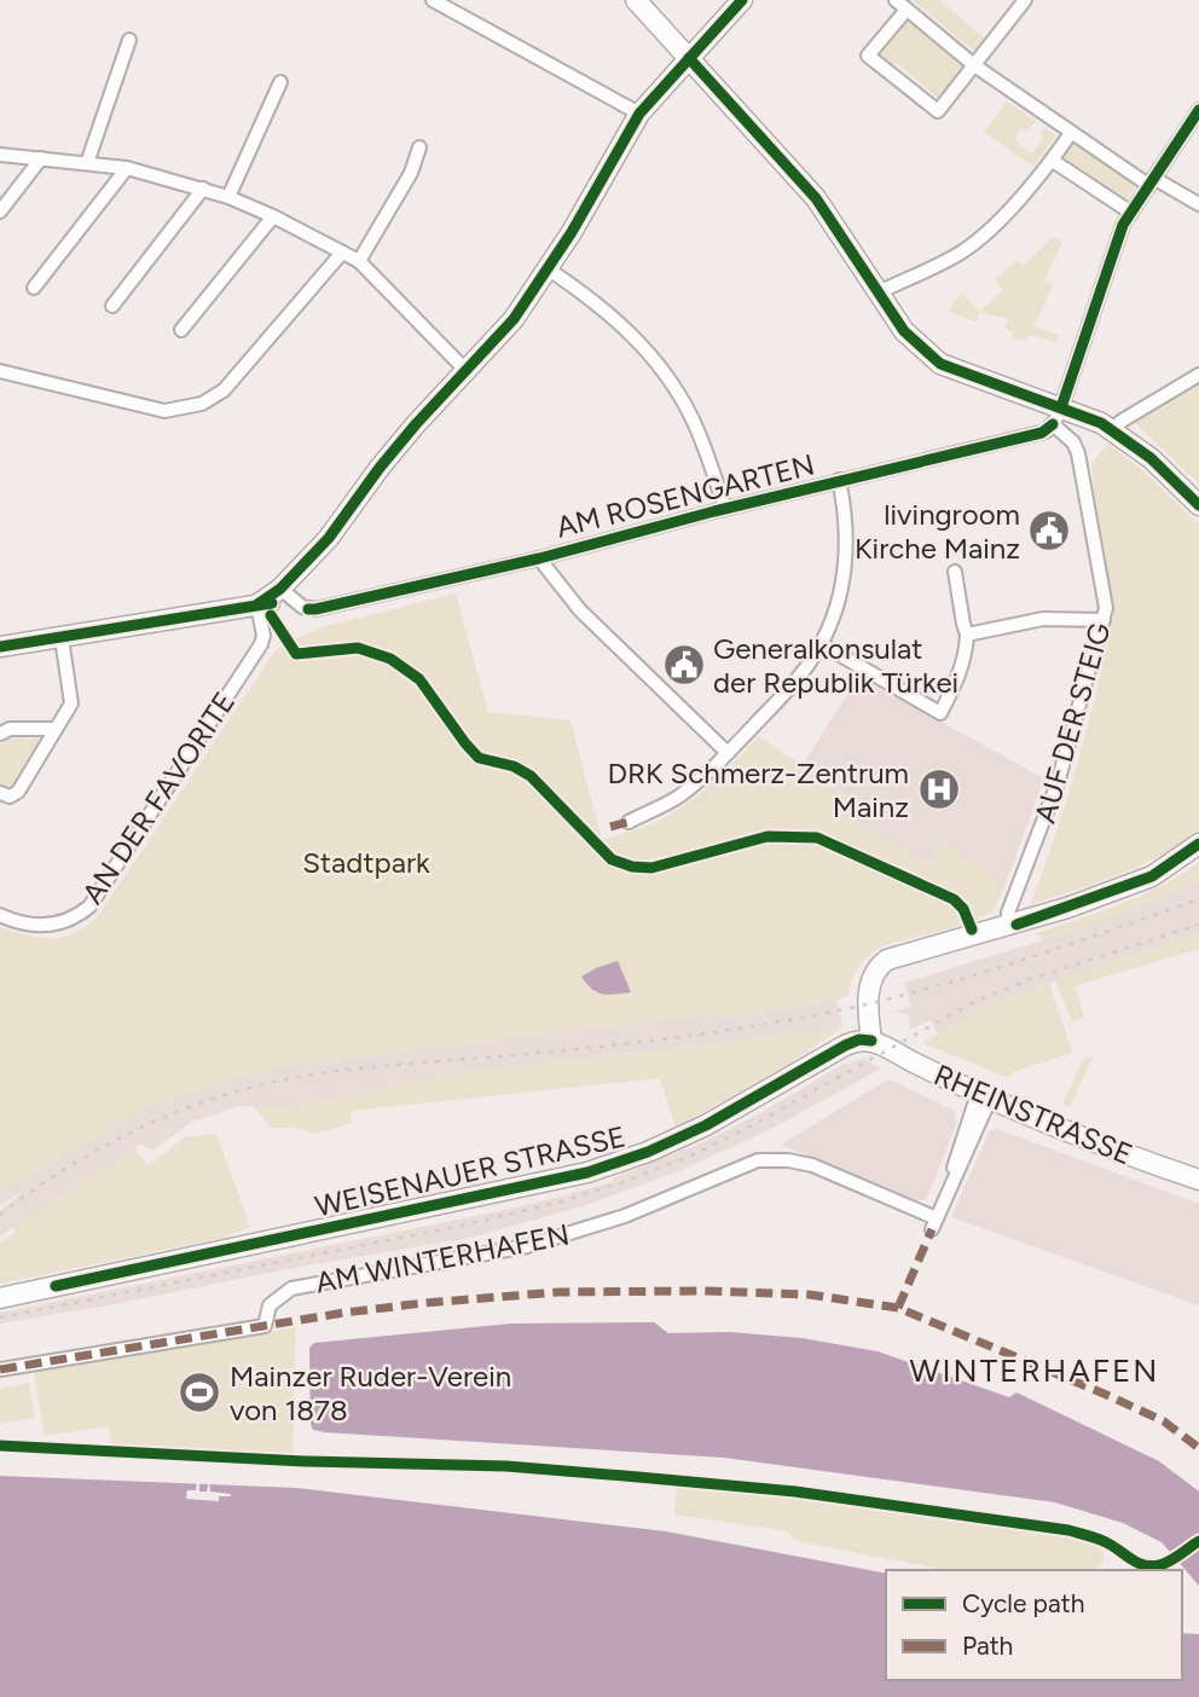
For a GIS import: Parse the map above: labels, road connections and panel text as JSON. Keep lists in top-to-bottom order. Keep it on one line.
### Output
{"streets":{"street":["AM ROSENGARTEN","AUF DER STEIG","AN DER FAVORITE","RHEINSTRASSE","WEISENAUER STRASSE","AM WINTERHAFEN"]},"crossings":[["AM ROSENGARTEN","AUF DER STEIG"],["RHEINSTRASSE","WEISENAUER STRASSE"],["RHEINSTRASSE","AM WINTERHAFEN"]],"districts":["WINTERHAFEN"],"parks":["Stadtpark"],"places":{"public building":["livingroom Kirche Mainz","Generalkonsulat der Republik Türkei"],"hospital":["DRK Schmerz-Zentrum Mainz"],"sports":["Mainzer Ruder-Verein von 1878"]},"legend":["Cycle path","Path"]}
